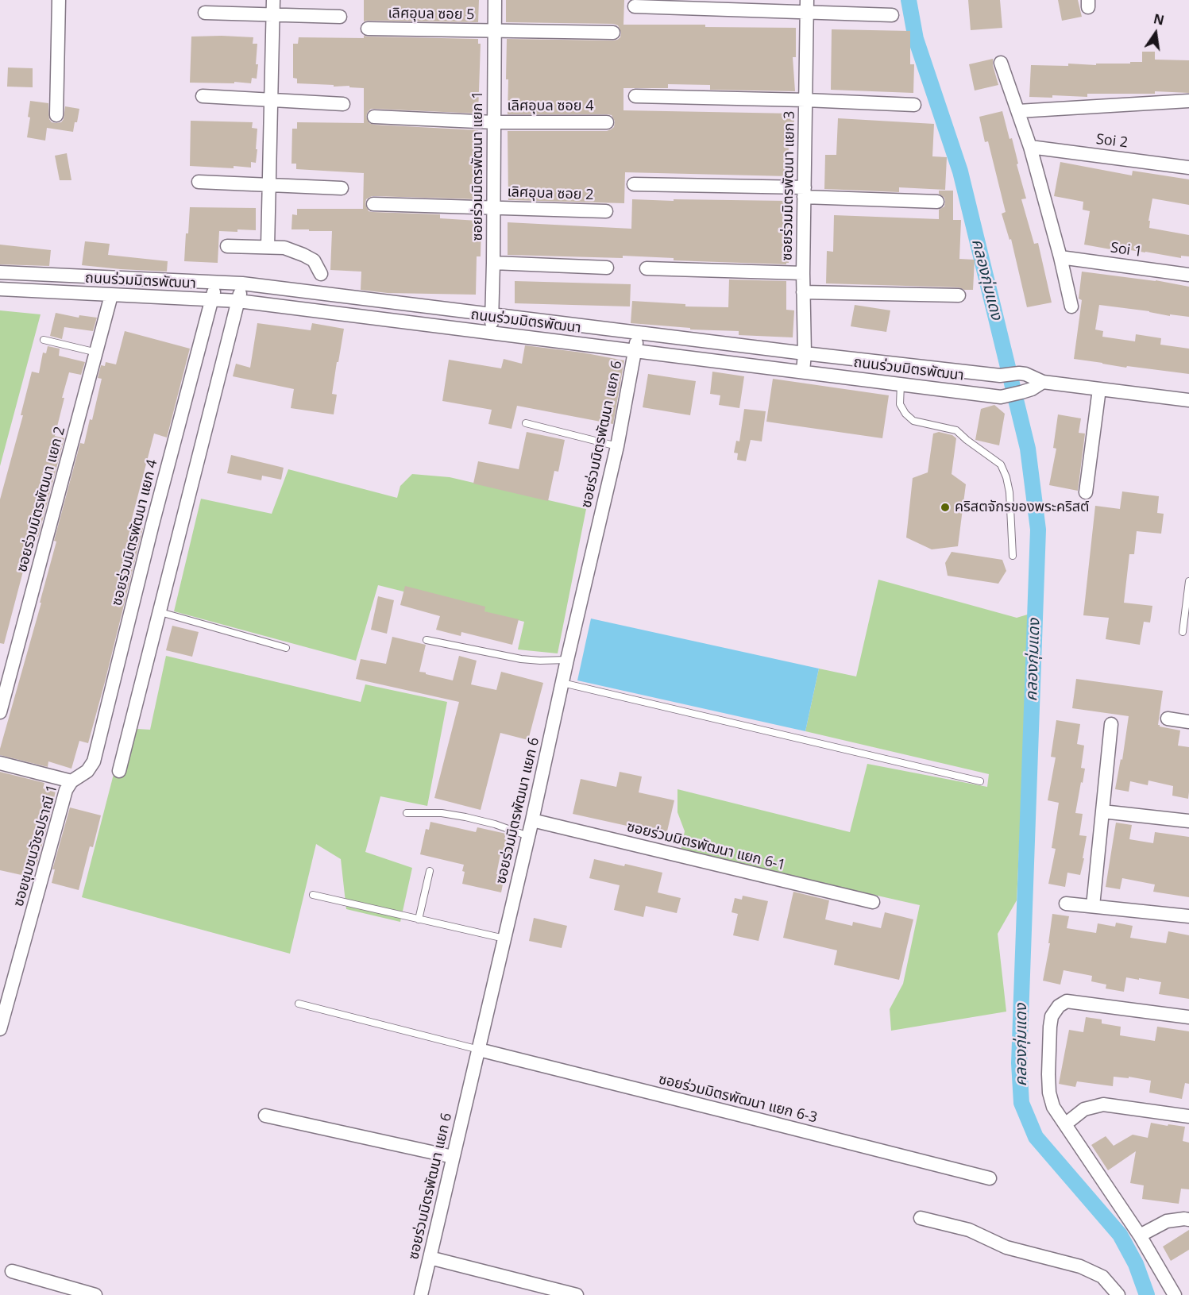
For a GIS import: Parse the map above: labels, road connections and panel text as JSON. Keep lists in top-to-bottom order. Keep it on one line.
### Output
{"streets":{"street":["เลิศอุบล ซอย 5","เลิศอุบล ซอย 4","Soi 2","ซอยร่วมมิตรพัฒนา แยก 1","ซอยร่วมมิตรพัฒนา แยก 3","เลิศอุบล ซอย 2","Soi 1","ถนนร่วมมิตรพัฒนา","ซอยร่วมมิตรพัฒนา แยก 6","ซอยร่วมมิตรพัฒนา แยก 2","ซอยร่วมมิตรพัฒนา แยก 4","ซอยชุมชนวัชรปราณี 1","ซอยร่วมมิตรพัฒนา แยก 6-1","ซอยร่วมมิตรพัฒนา แยก 6-3"]},"crossings":[["เลิศอุบล ซอย 5","ซอยร่วมมิตรพัฒนา แยก 1"],["เลิศอุบล ซอย 4","ซอยร่วมมิตรพัฒนา แยก 1"],["ซอยร่วมมิตรพัฒนา แยก 1","เลิศอุบล ซอย 2"],["ซอยร่วมมิตรพัฒนา แยก 1","ถนนร่วมมิตรพัฒนา"],["ซอยร่วมมิตรพัฒนา แยก 3","ถนนร่วมมิตรพัฒนา"],["ถนนร่วมมิตรพัฒนา","ซอยร่วมมิตรพัฒนา แยก 6"],["ถนนร่วมมิตรพัฒนา","ซอยร่วมมิตรพัฒนา แยก 2"],["ถนนร่วมมิตรพัฒนา","ซอยร่วมมิตรพัฒนา แยก 4"],["ซอยร่วมมิตรพัฒนา แยก 6","ซอยร่วมมิตรพัฒนา แยก 6-1"],["ซอยร่วมมิตรพัฒนา แยก 6","ซอยร่วมมิตรพัฒนา แยก 6-3"],["ซอยร่วมมิตรพัฒนา แยก 4","ซอยชุมชนวัชรปราณี 1"]],"water":["คลองกุ่มแดง"],"places":["คริสตจักรของพระคริสต์"],"north":"top"}
